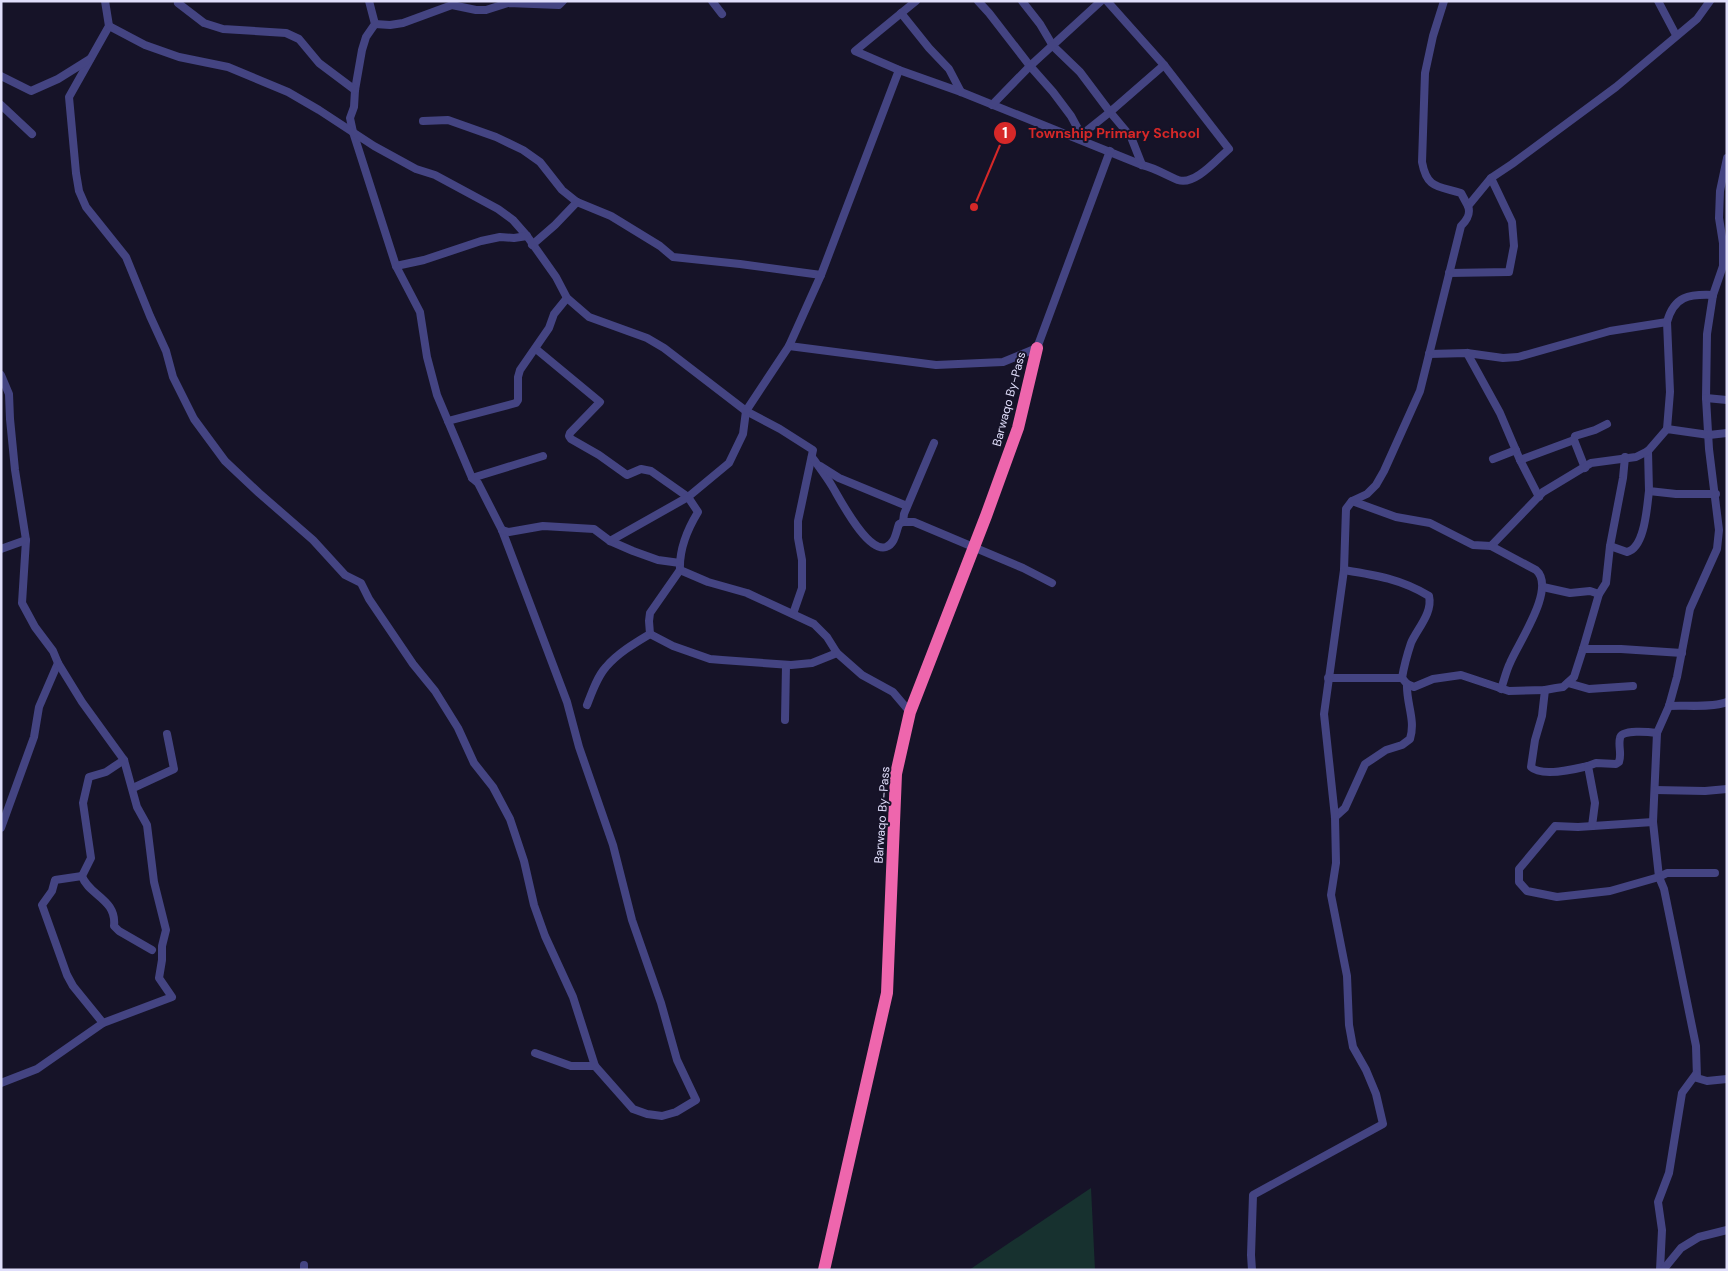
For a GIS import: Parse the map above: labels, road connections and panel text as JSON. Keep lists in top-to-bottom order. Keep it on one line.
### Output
{"streets":{"highway":["Barwaqo By-Pass"]},"places":["Township Primary School"]}
